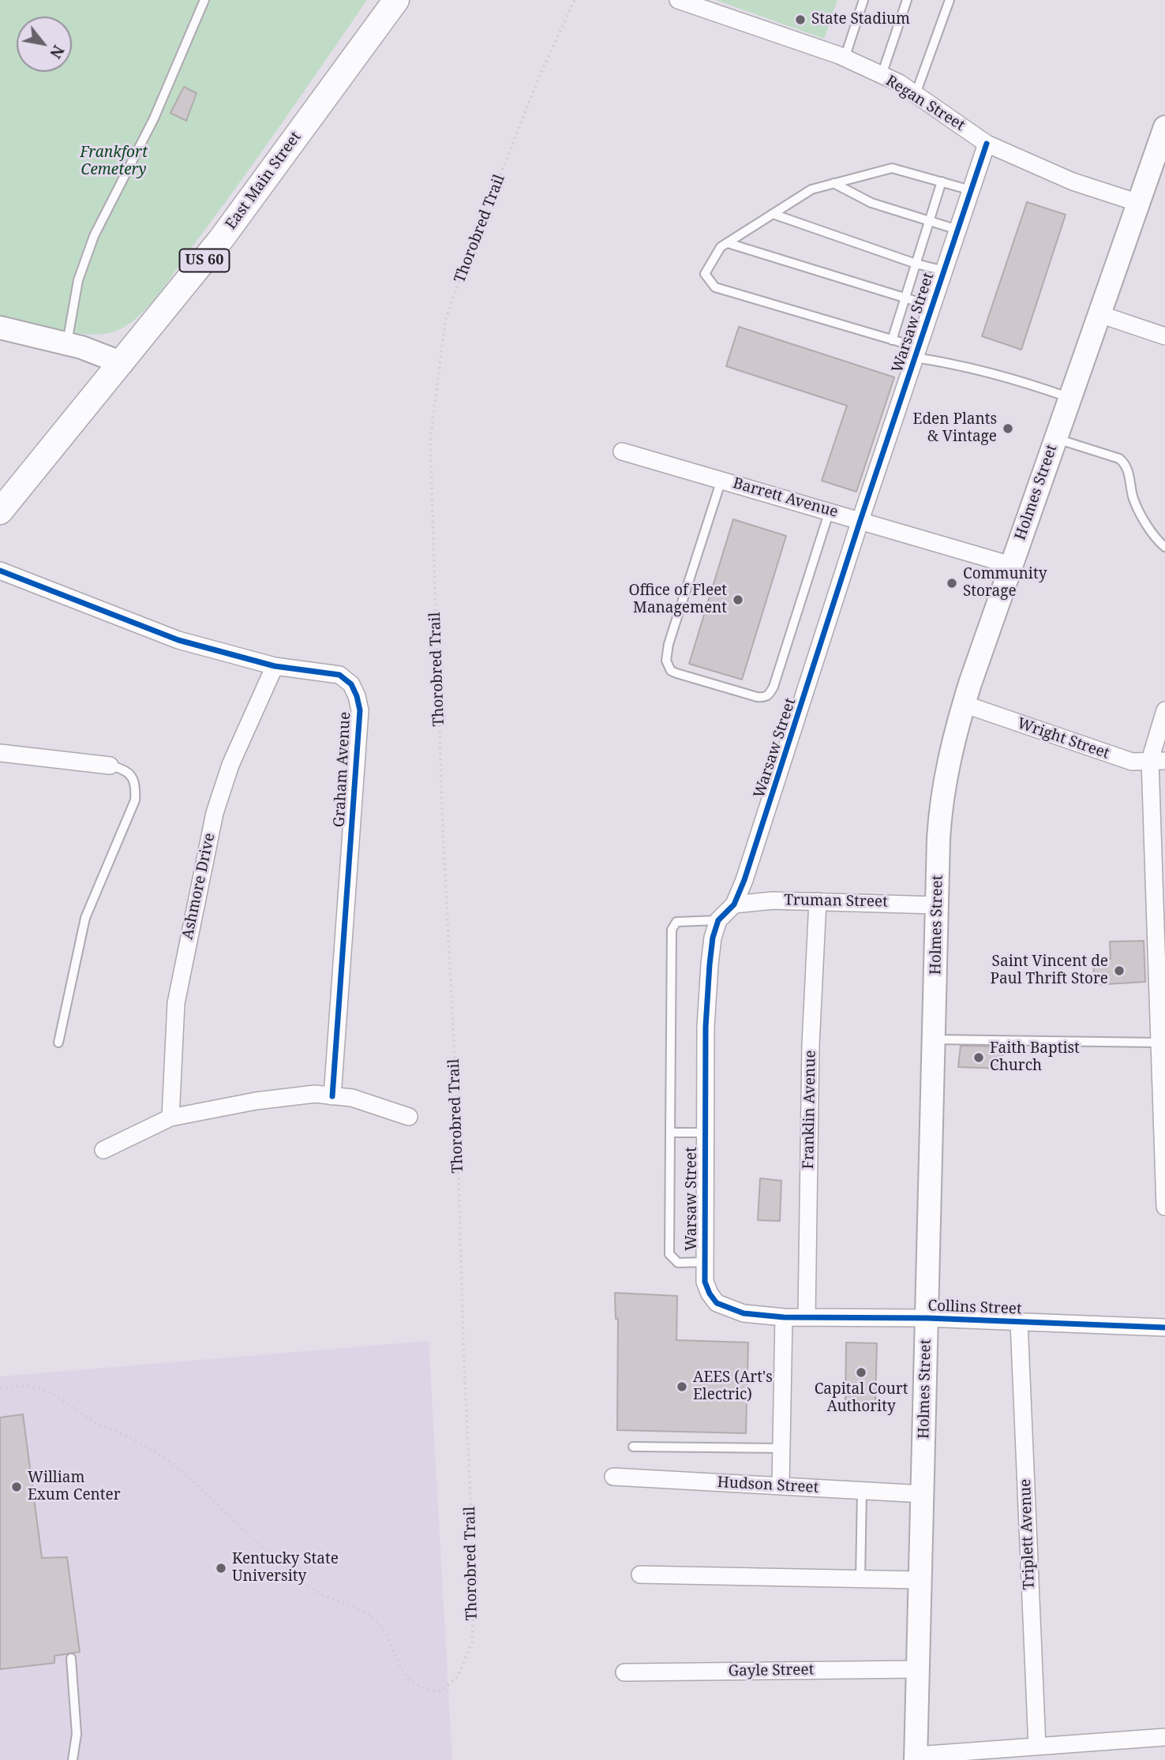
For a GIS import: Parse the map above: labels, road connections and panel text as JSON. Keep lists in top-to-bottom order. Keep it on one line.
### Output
{"streets":{"main road":["East Main Street","US 60","Holmes Street"],"street":["Regan Street","Warsaw Street","Barrett Avenue","Wright Street","Graham Avenue","Ashmore Drive","Truman Street","Franklin Avenue","Collins Street","Hudson Street","Triplett Avenue","Gayle Street"],"path":["Thorobred Trail"]},"crossings":[["Regan Street","Warsaw Street"],["Regan Street","Holmes Street"],["Warsaw Street","Barrett Avenue"],["Warsaw Street","Truman Street"],["Warsaw Street","Collins Street"],["Holmes Street","Barrett Avenue"],["Holmes Street","Wright Street"],["Holmes Street","Truman Street"],["Holmes Street","Collins Street"],["Holmes Street","Hudson Street"],["Holmes Street","Gayle Street"],["Graham Avenue","Ashmore Drive"],["Truman Street","Franklin Avenue"],["Franklin Avenue","Collins Street"],["Collins Street","Triplett Avenue"]],"parks":["Frankfort Cemetery"],"places":["State Stadium","Eden Plants & Vintage","Community Storage","Office of Fleet Management","Saint Vincent de Paul Thrift Store","Faith Baptist Church","Capital Court Authority","AEES (Art's Electric)","William Exum Center","Kentucky State University"],"north":"bottom right"}
